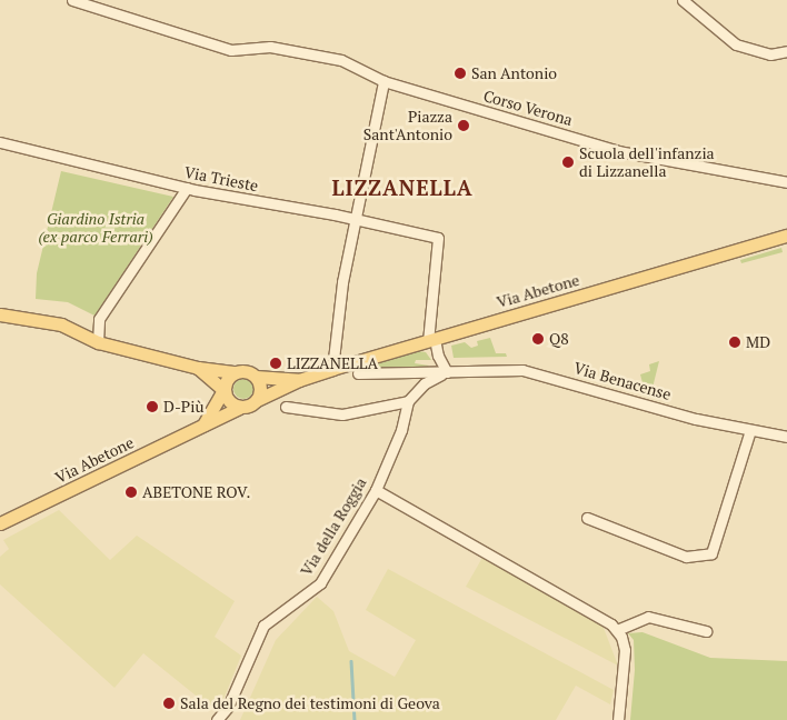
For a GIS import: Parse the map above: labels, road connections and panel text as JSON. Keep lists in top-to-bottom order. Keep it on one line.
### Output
{"streets":{"main road":["Via Abetone"],"street":["Corso Verona","Via Trieste","Via Benacense","Via della Roggia"]},"crossings":[["Via Trieste","Via Abetone"]],"districts":["LIZZANELLA"],"parks":["Giardino Istria (ex parco Ferrari)"],"places":["San Antonio","Piazza Sant'Antonio","Scuola dell'infanzia di Lizzanella","Q8","MD","LIZZANELLA","D-Più","ABETONE ROV.","Sala del Regno dei testimoni di Geova"]}
